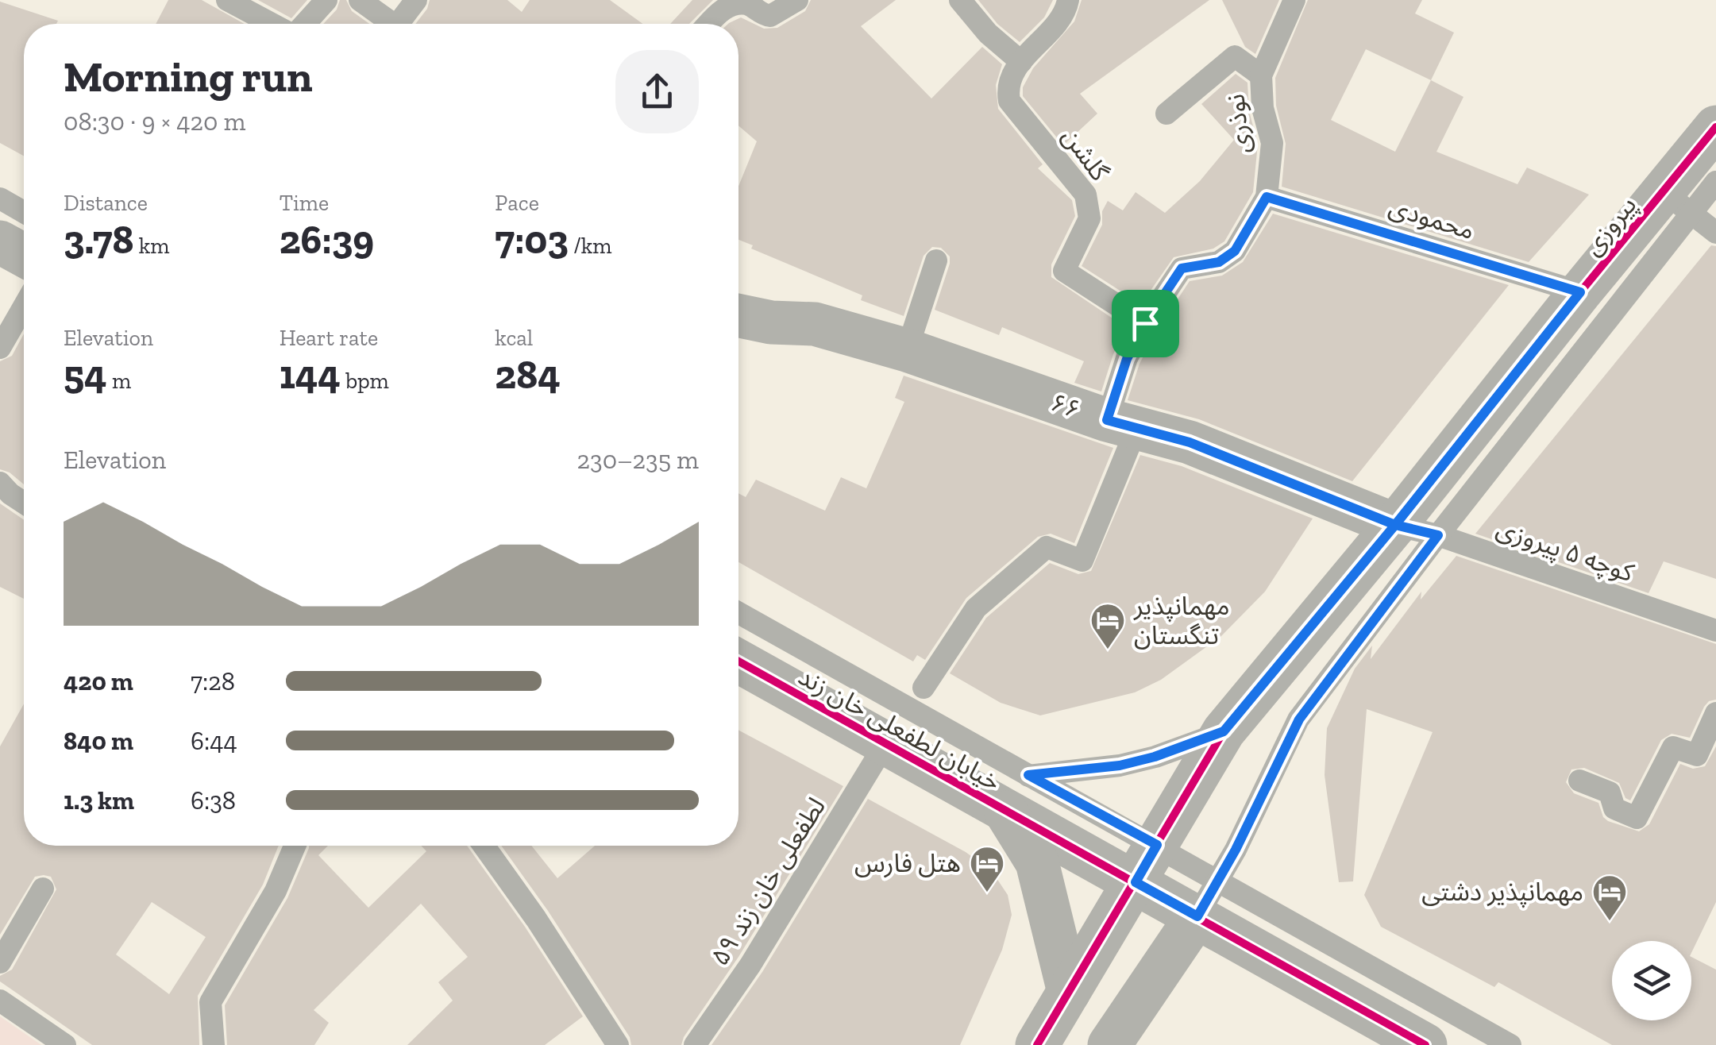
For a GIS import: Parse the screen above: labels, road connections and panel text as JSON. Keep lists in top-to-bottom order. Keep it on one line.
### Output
{"streets":{"street":["پیروزی","۶۶","خیابان لطفعلی خان زند"],"lane":["نوذری","گلشن","محمودی","کوچه ۵ پیروزی","لطفعلی خان زند ۵۹"]},"crossings":[["نوذری","گلشن"],["نوذری","محمودی"],["نوذری","۶۶"],["محمودی","پیروزی"],["پیروزی","۶۶"],["پیروزی","کوچه ۵ پیروزی"],["پیروزی","خیابان لطفعلی خان زند"],["۶۶","کوچه ۵ پیروزی"],["خیابان لطفعلی خان زند","لطفعلی خان زند ۵۹"]],"places":{"hotel":["مهمانپذیر تنگستان","هتل فارس","مهمانپذیر دشتی"]},"page":{"heading":["Morning run","08:30 · 9 × 420 m"],"stats":[["Distance","3.78 km"],["Time","26:39"],["Pace","7:03 /km"],["Elevation","54 m"],["Heart rate","144 bpm"],["kcal","284"]],"chart":["Elevation","230–235 m"],"list":[{"name":"420 m","note":"7:28"},{"name":"840 m","note":"6:44"},{"name":"1.3 km","note":"6:38"}]}}
